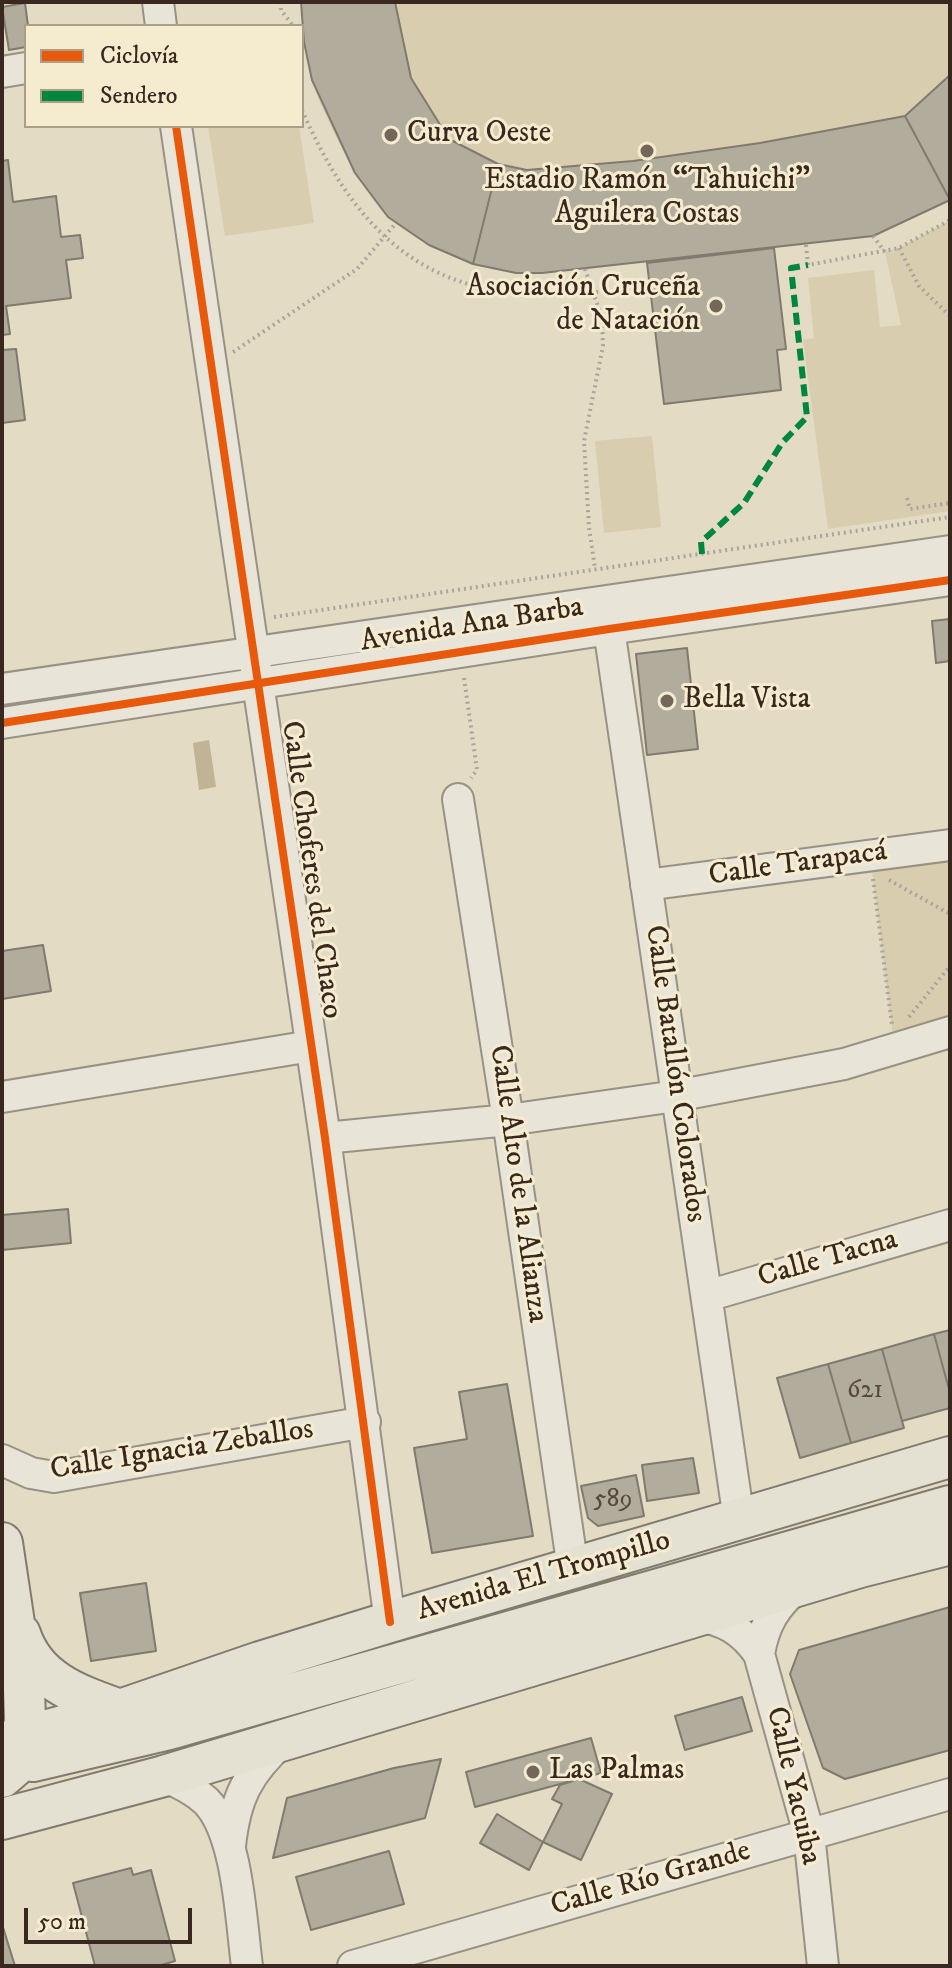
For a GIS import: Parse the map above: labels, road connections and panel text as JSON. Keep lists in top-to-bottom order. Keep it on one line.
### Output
{"streets":{"main road":["Avenida El Trompillo"],"street":["Avenida Ana Barba","Calle Tarapacá","Calle Choferes del Chaco","Calle Batallón Colorados","Calle Alto de la Alianza","Calle Tacna","Calle Ignacia Zeballos","Calle Yacuiba","Calle Río Grande"]},"crossings":[["Avenida Ana Barba","Calle Choferes del Chaco"],["Avenida Ana Barba","Calle Batallón Colorados"],["Calle Tarapacá","Calle Batallón Colorados"],["Calle Choferes del Chaco","Calle Ignacia Zeballos"],["Calle Choferes del Chaco","Avenida El Trompillo"],["Calle Batallón Colorados","Calle Tacna"],["Calle Batallón Colorados","Avenida El Trompillo"],["Calle Alto de la Alianza","Avenida El Trompillo"],["Calle Yacuiba","Calle Río Grande"]],"places":["Curva Oeste","Estadio Ramón “Tahuichi” Aguilera Costas","Asociación Cruceña de Natación","Bella Vista","Las Palmas"],"house_numbers":["621","589"],"legend":["Ciclovía","Sendero"],"scale_bar":"50 m"}
